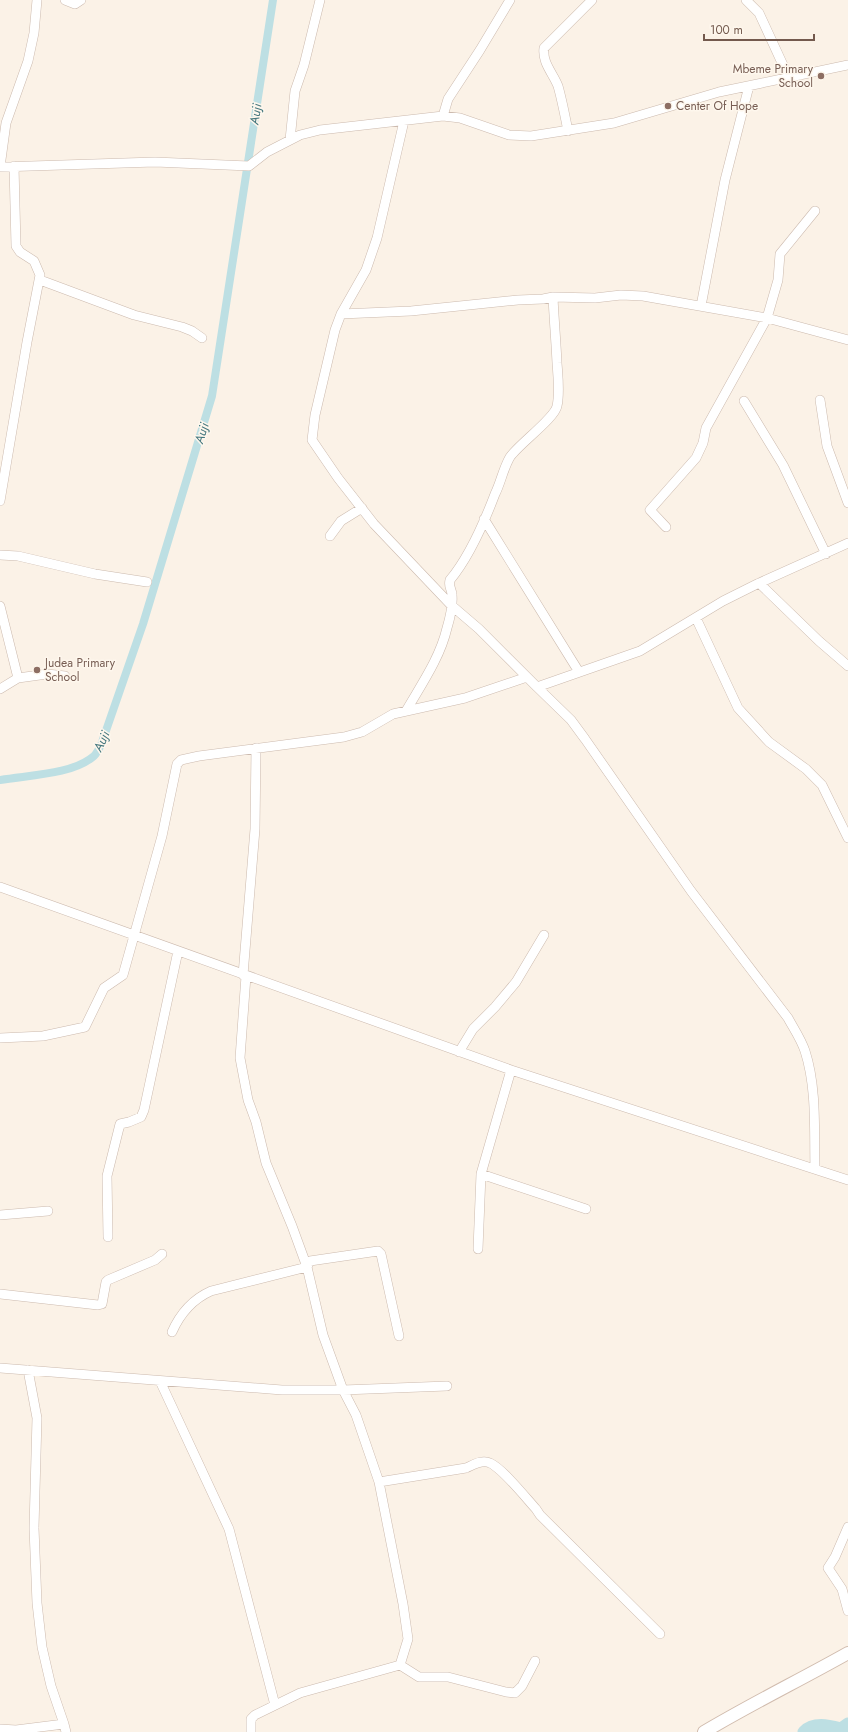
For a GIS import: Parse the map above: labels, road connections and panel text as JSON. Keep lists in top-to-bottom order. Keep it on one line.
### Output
{"water":["Auji"],"places":["Mbeme Primary School","Center Of Hope","Judea Primary School"],"scale_bar":"100 m"}
